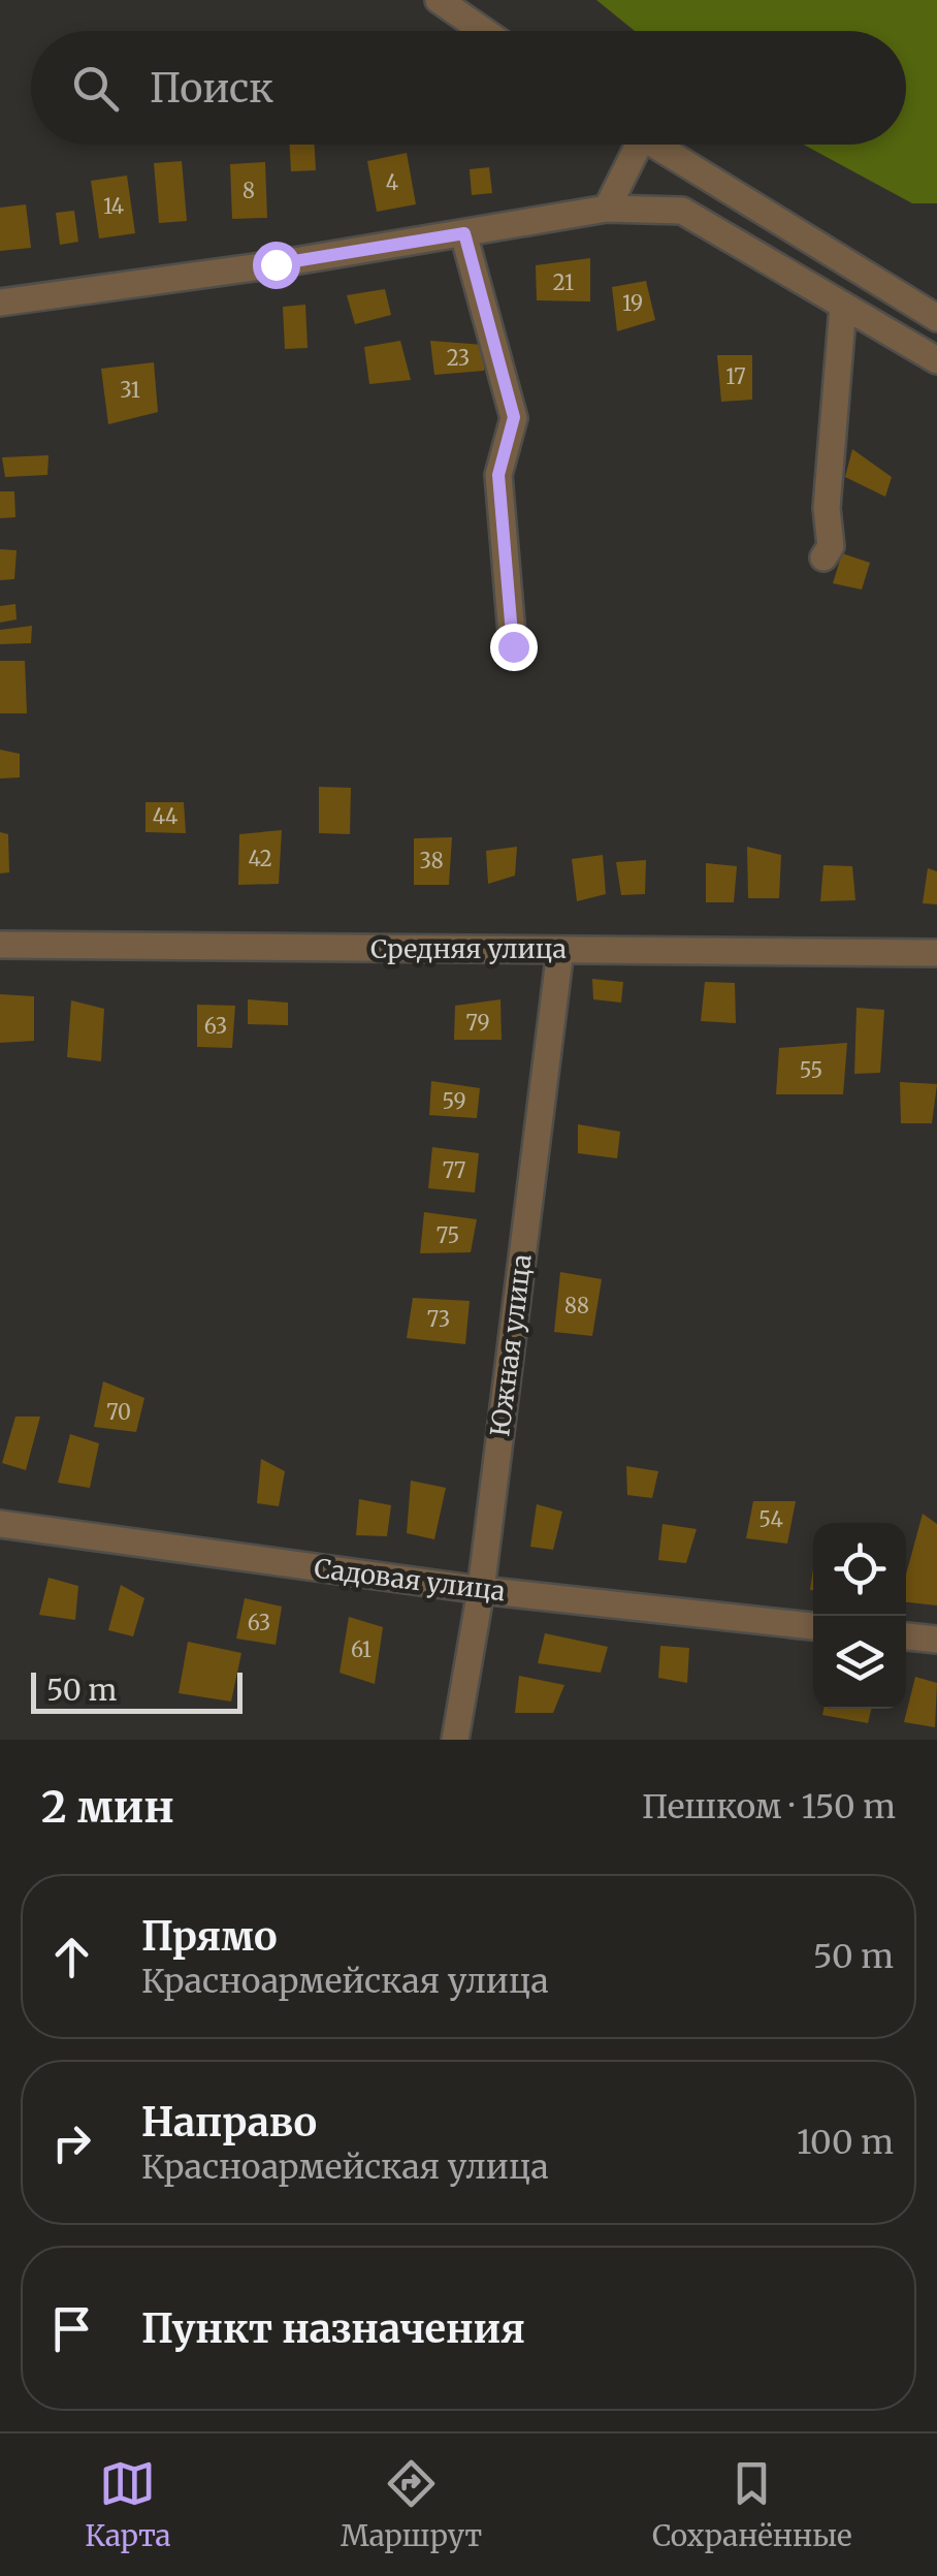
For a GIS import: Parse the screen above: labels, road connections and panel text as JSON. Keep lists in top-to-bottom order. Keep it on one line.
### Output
{"streets":{"street":["Средняя улица","Южная улица","Садовая улица"]},"crossings":[["Средняя улица","Южная улица"],["Южная улица","Садовая улица"]],"house_numbers":["4","8","14","21","19","23","17","31","44","42","38","79","63","55","59","77","75","88","73","70","54","63","61"],"scale_bar":"50 m","page":{"search":"Поиск","scale":"50 m","heading":["2 мин","Пешком · 150 m"],"list":[["Прямо","Красноармейская улица","50 m"],["Направо","Красноармейская улица","100 m"],"Пункт назначения"],"nav":["Карта","Маршрут","Сохранённые"]}}
